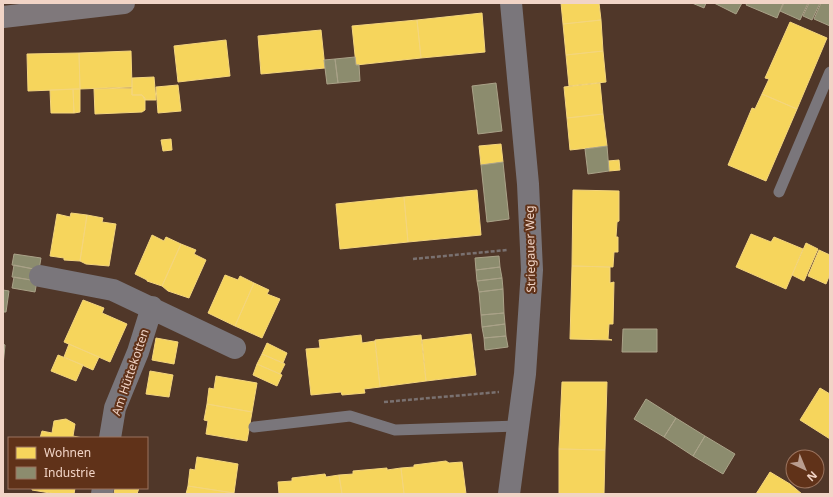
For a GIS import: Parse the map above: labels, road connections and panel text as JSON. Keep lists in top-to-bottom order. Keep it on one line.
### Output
{"streets":{"street":["Striegauer Weg","Am Hüttekotten"]},"legend":["Wohnen","Industrie"],"north":"bottom right"}
